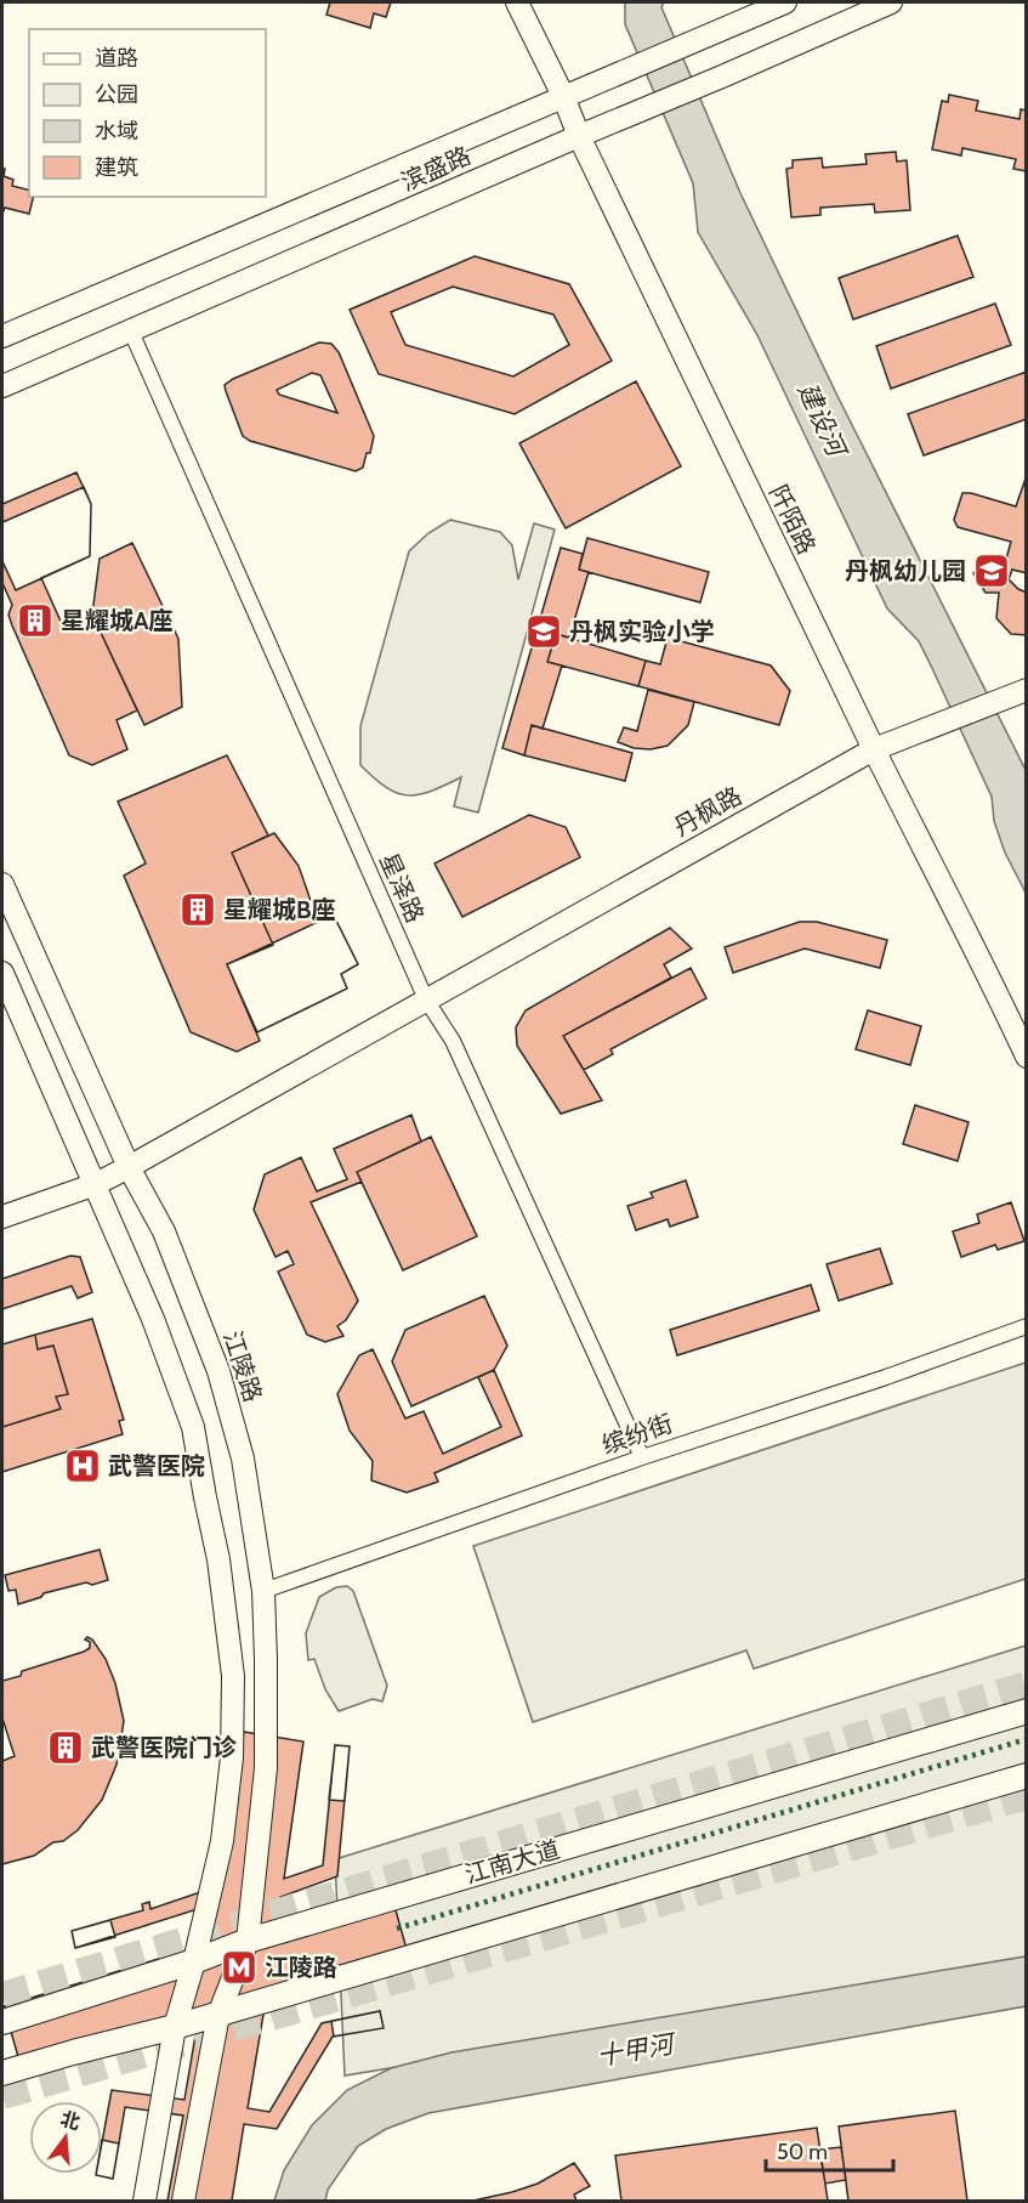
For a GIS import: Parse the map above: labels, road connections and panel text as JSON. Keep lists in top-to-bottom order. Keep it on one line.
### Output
{"streets":{"main road":["滨盛路","阡陌路","丹枫路","江陵路","江南大道"],"street":["星泽路","缤纷街"]},"crossings":[["滨盛路","阡陌路"],["滨盛路","星泽路"],["阡陌路","丹枫路"],["丹枫路","星泽路"],["丹枫路","江陵路"],["星泽路","缤纷街"],["江陵路","缤纷街"],["江陵路","江南大道"]],"water":["建设河","十甲河"],"places":{"school or university":["丹枫幼儿园","丹枫实验小学"],"building":["星耀城A座","星耀城B座","武警医院门诊"],"hospital":["武警医院"],"metro station":["江陵路"]},"legend":["道路","公园","水域","建筑"],"scale_bar":"50 m","north":"top"}
